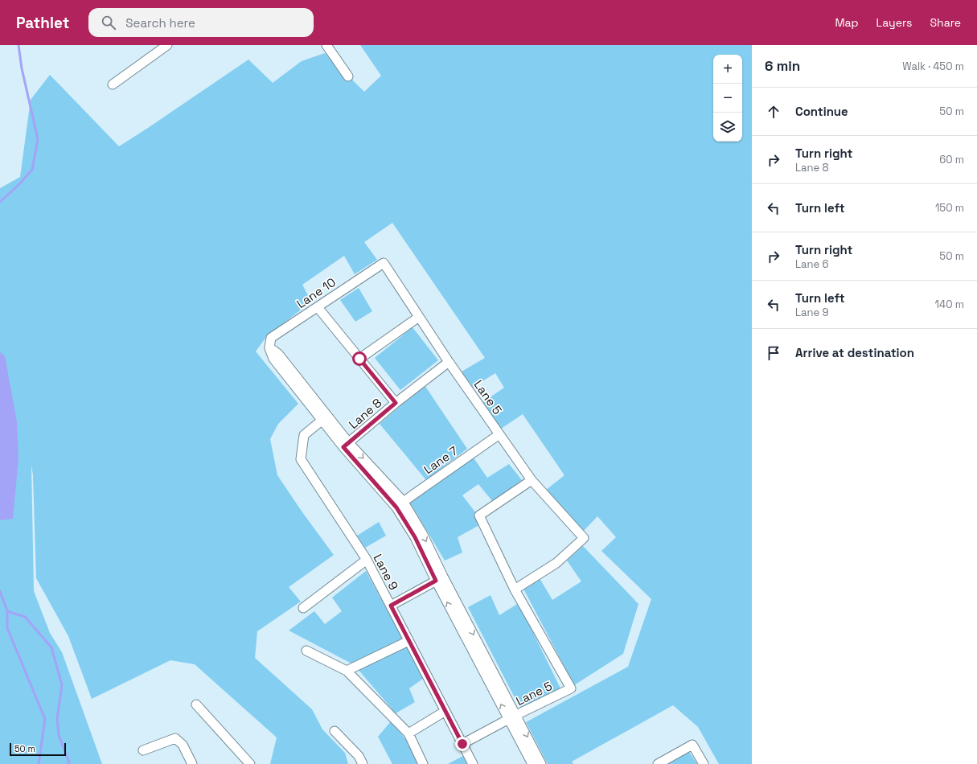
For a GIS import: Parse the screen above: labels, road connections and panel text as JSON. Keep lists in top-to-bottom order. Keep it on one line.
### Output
{"streets":{"street":["Lane 10","Lane 5","Lane 8","Lane 7","Lane 9"]},"crossings":[["Lane 10","Lane 5"],["Lane 5","Lane 8"],["Lane 5","Lane 7"],["Lane 5","Lane 9"]],"scale_bar":"50 m","page":{"header":"Pathlet","search":"Search here","nav":["Map","Layers","Share"],"heading":["6 min","Walk · 450 m"],"map_buttons":["+","−"],"list":[["Continue","50 m"],["Turn right","Lane 8","60 m"],["Turn left","150 m"],["Turn right","Lane 6","50 m"],["Turn left","Lane 9","140 m"],"Arrive at destination"],"scale":"50 m"}}
